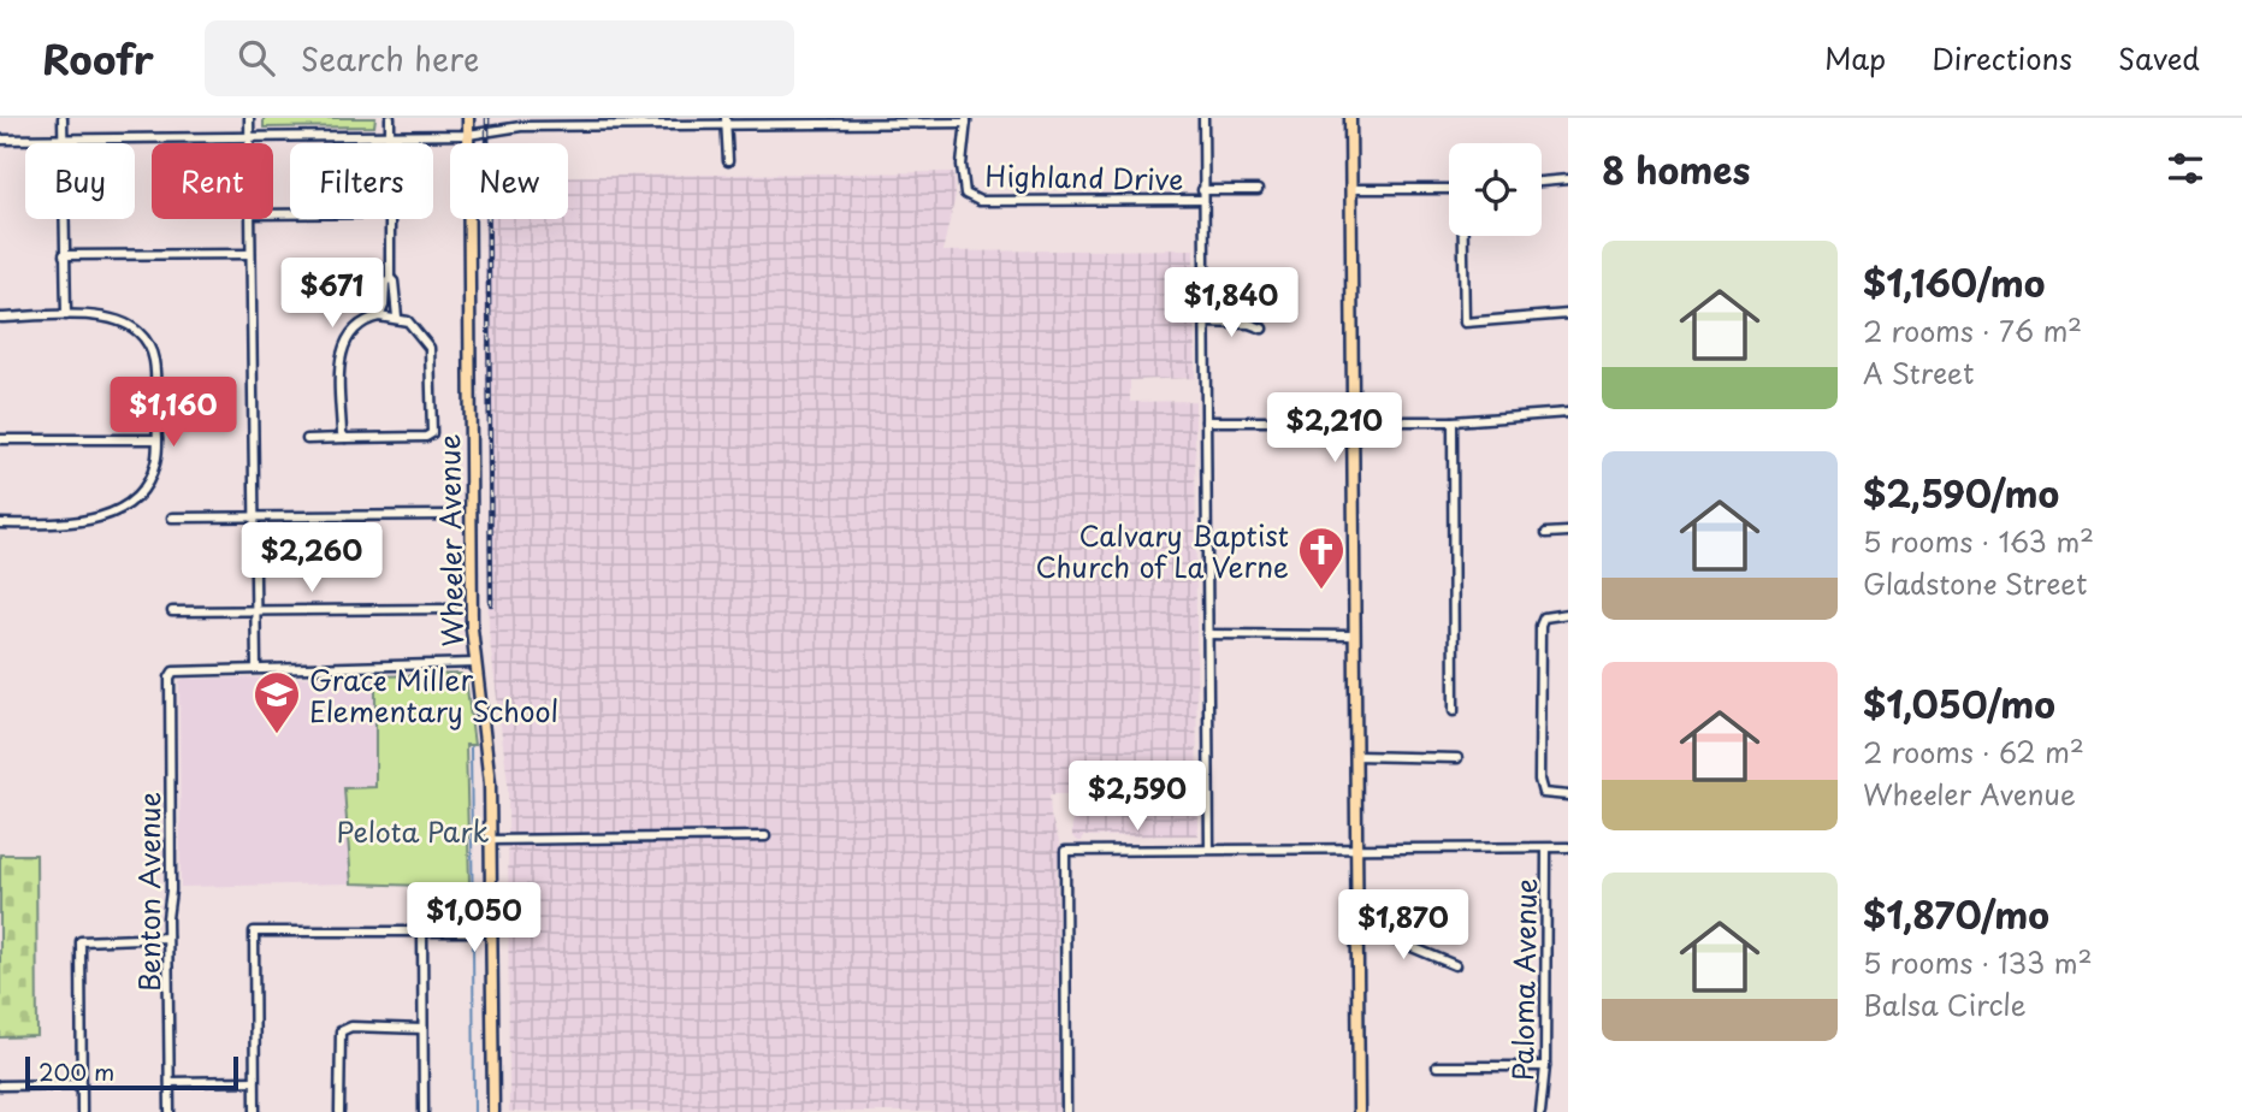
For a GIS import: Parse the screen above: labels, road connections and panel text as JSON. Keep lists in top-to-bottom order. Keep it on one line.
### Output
{"streets":{"main road":["Wheeler Avenue"],"street":["Highland Drive","Benton Avenue","Paloma Avenue"]},"parks":["Pelota Park"],"places":{"church":["Calvary Baptist Church of La Verne"],"school or university":["Grace Miller Elementary School"]},"scale_bar":"200 m","page":{"header":"Roofr","search":"Search here","nav":["Map","Directions","Saved"],"heading":"8 homes","chip":["Buy","Rent","Filters","New"],"list":[{"name":"$1,160/mo","note":"2 rooms · 76 m² · A Street"},{"name":"$2,590/mo","note":"5 rooms · 163 m² · Gladstone Street"},{"name":"$1,050/mo","note":"2 rooms · 62 m² · Wheeler Avenue"},{"name":"$1,870/mo","note":"5 rooms · 133 m² · Balsa Circle"}],"price":["$671","$1,840","$1,160","$2,210","$2,260","$2,590","$1,050","$1,870"],"scale":"200 m"}}
